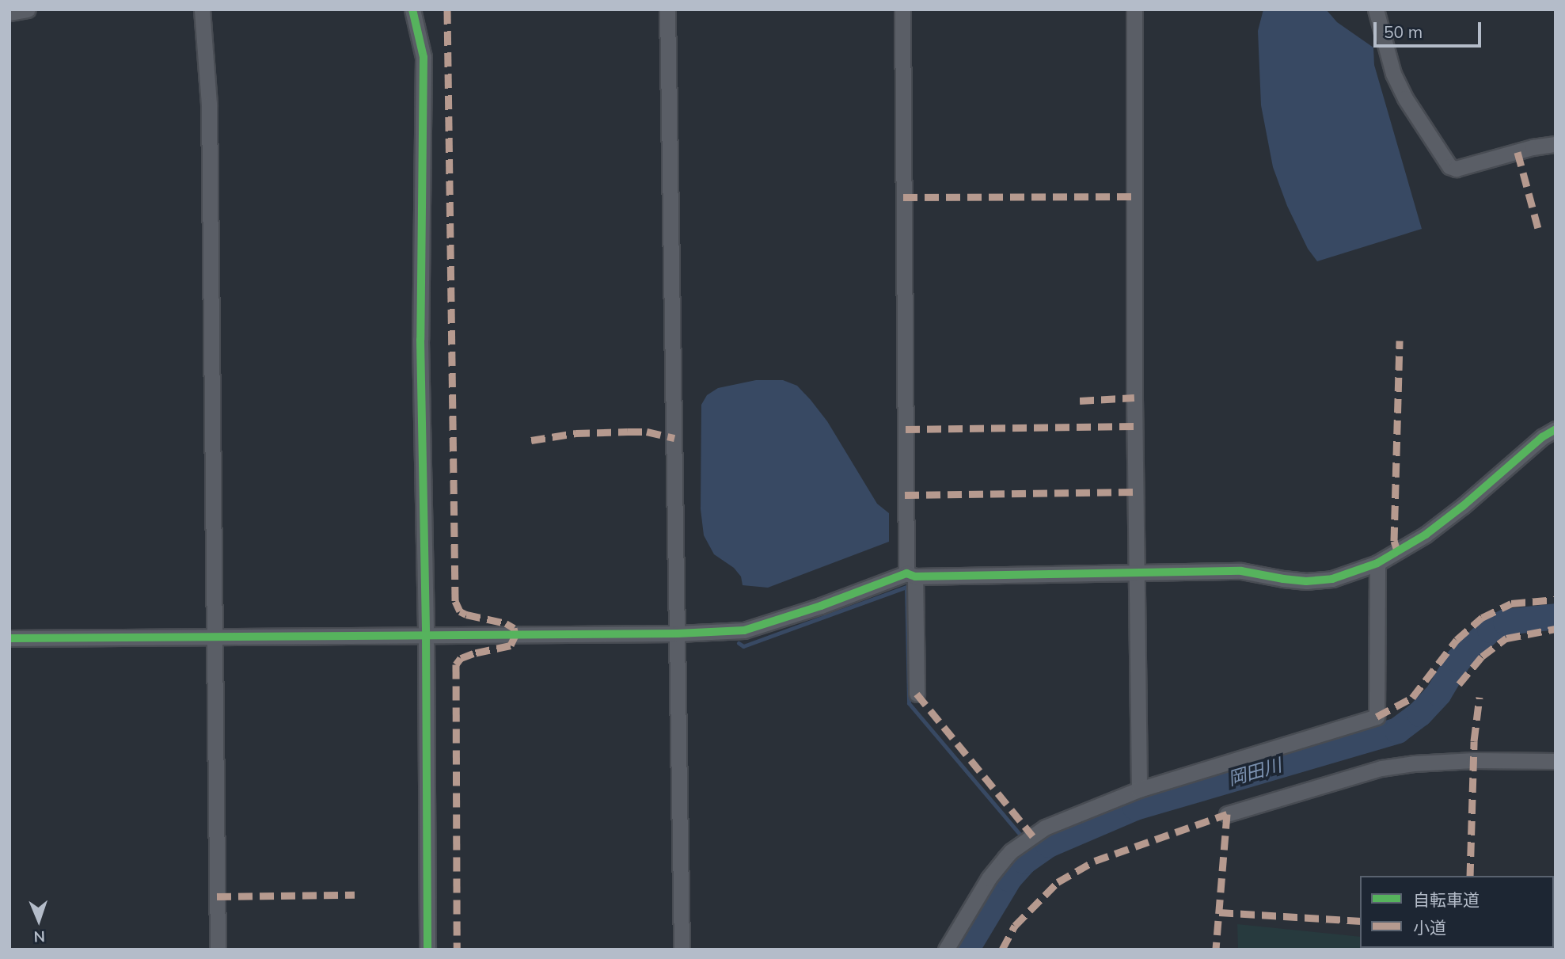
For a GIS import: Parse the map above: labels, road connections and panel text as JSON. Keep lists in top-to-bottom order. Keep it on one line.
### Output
{"water":["岡田川"],"legend":["自転車道","小道"],"scale_bar":"50 m","north":"bottom"}
